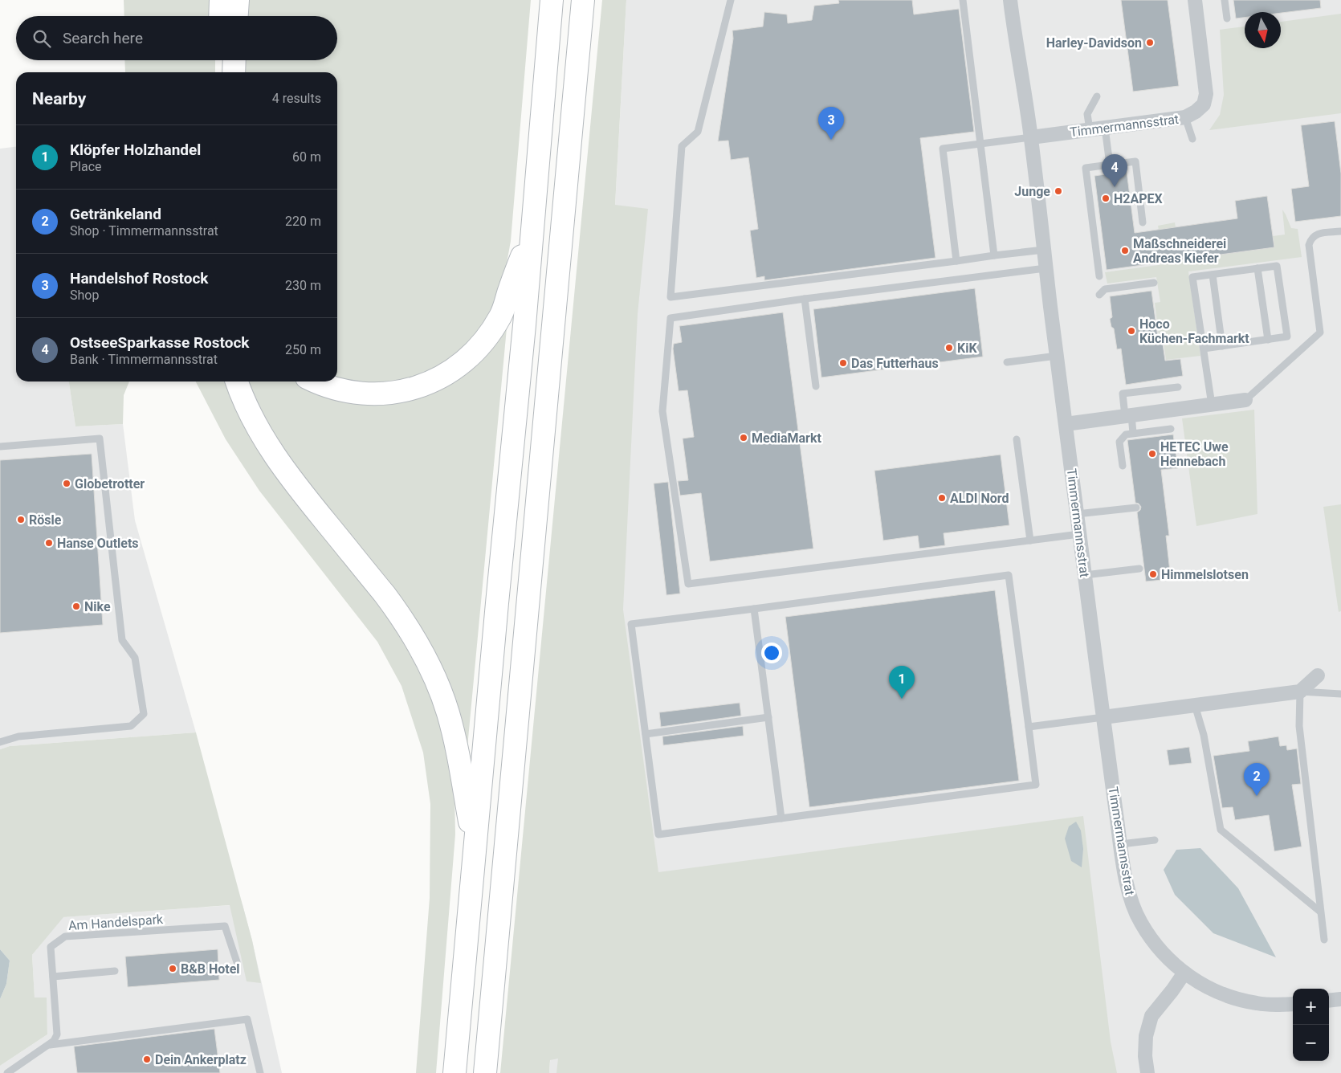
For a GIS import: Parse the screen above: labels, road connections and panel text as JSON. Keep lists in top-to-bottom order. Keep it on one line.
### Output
{"streets":{"street":["Timmermannsstrat"],"lane":["Am Handelspark"]},"places":["Harley-Davidson","Junge","H2APEX","Maßschneiderei Andreas Kiefer","Hoco Küchen-Fachmarkt","KiK","Das Futterhaus","MediaMarkt","HETEC Uwe Hennebach","Globetrotter","ALDI Nord","Rösle","Hanse Outlets","Himmelslotsen","Nike","B&B Hotel","Dein Ankerplatz"],"north":"bottom","page":{"search":"Search here","heading":["Nearby","4 results"],"pins":["3","4","1","2"],"list":[{"mark":"1","name":"Klöpfer Holzhandel","note":"Place","value":"60 m"},{"mark":"2","name":"Getränkeland","note":"Shop · Timmermannsstrat","value":"220 m"},{"mark":"3","name":"Handelshof Rostock","note":"Shop","value":"230 m"},{"mark":"4","name":"OstseeSparkasse Rostock","note":"Bank · Timmermannsstrat","value":"250 m"}],"map_buttons":["+","−"]}}
